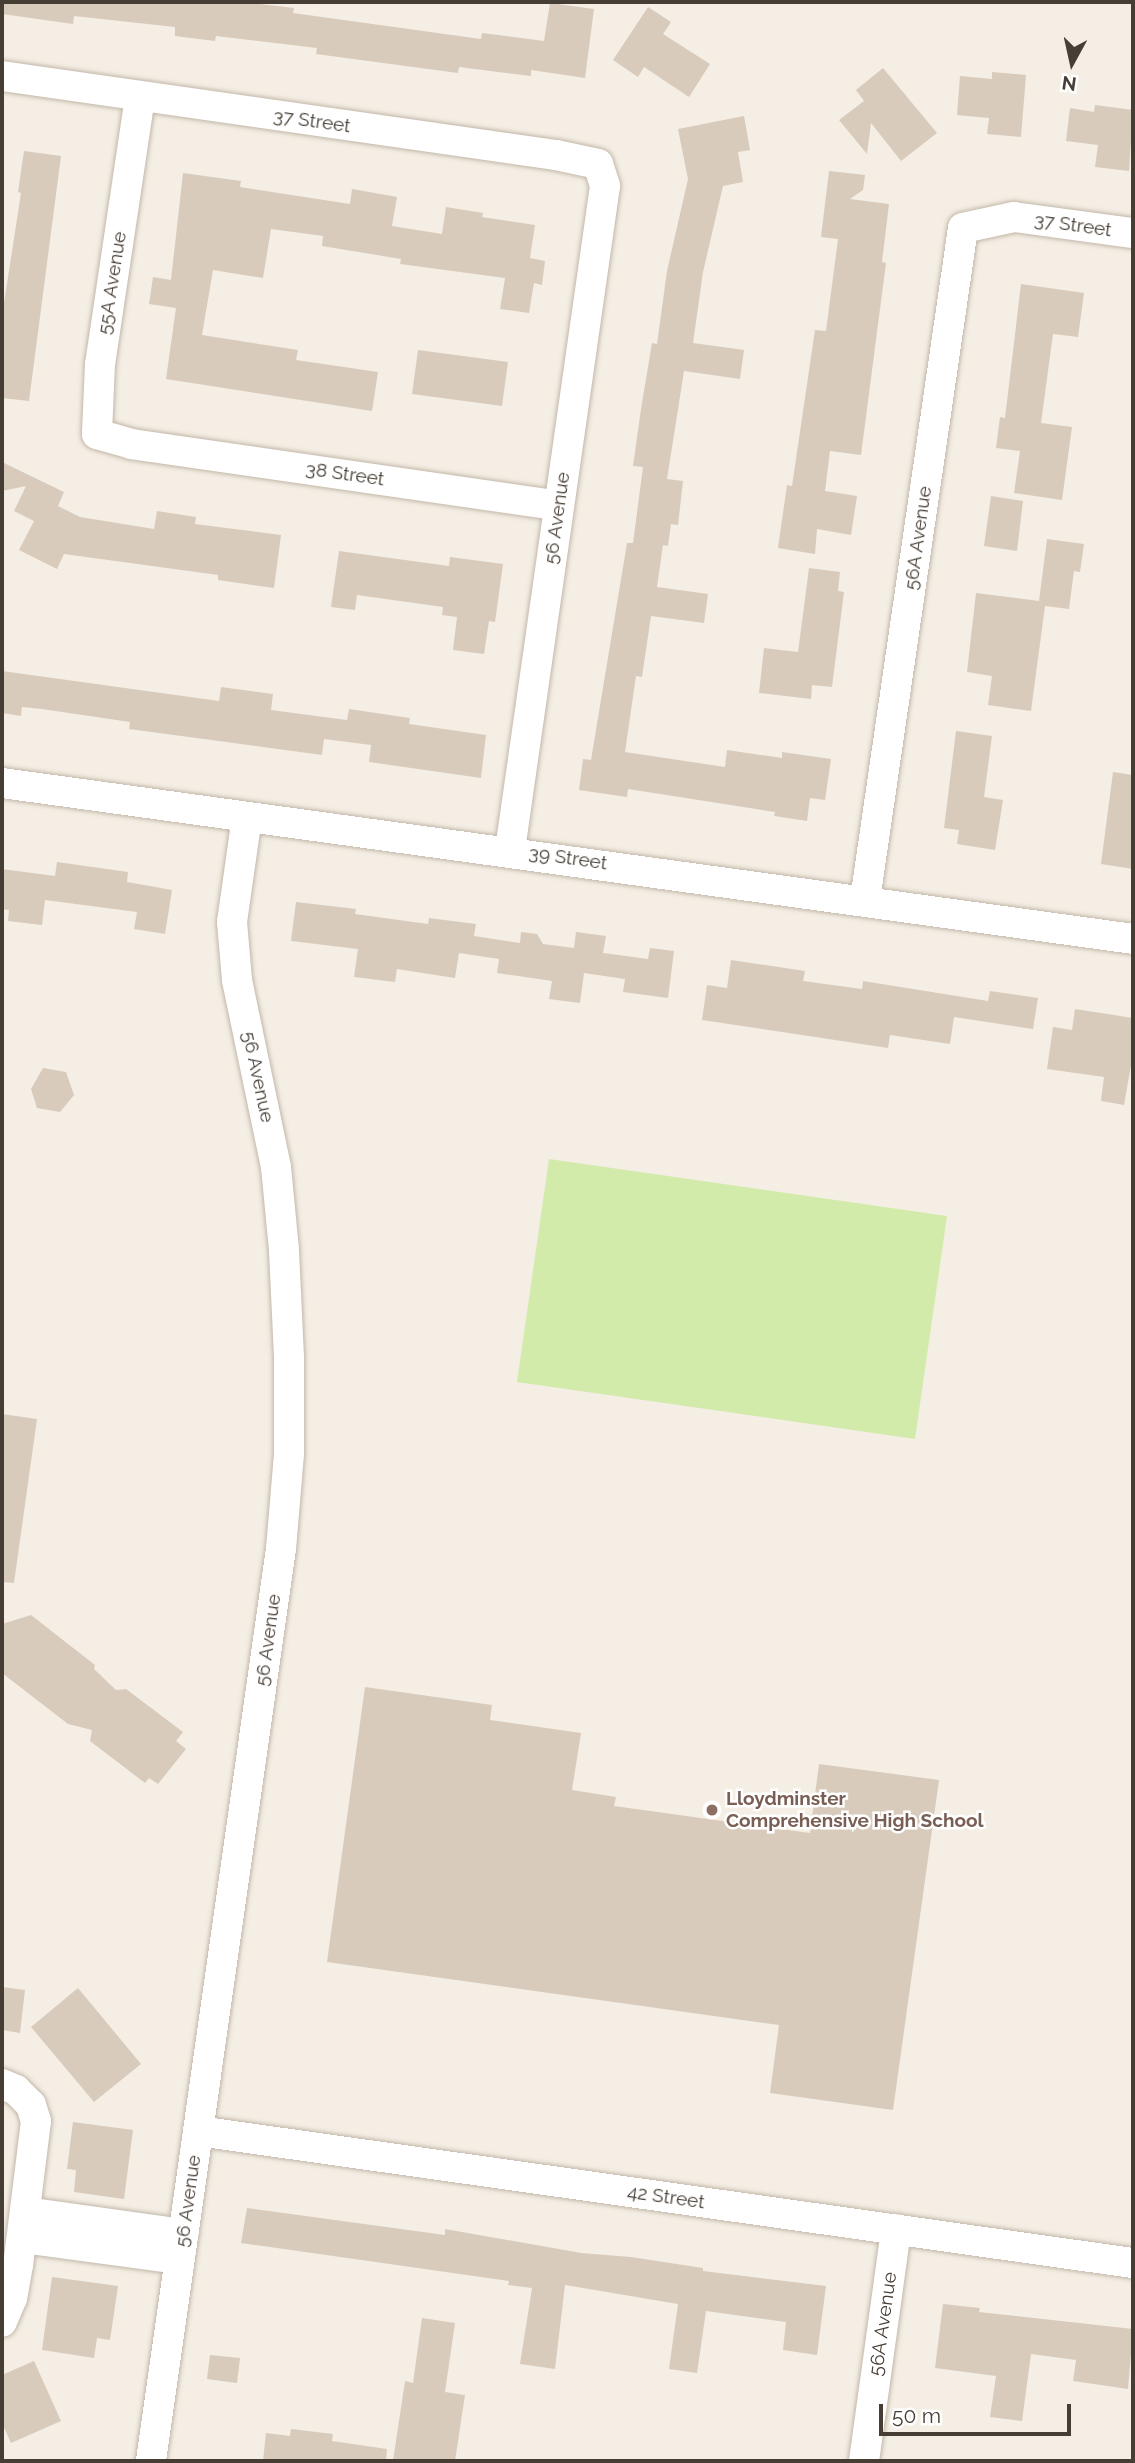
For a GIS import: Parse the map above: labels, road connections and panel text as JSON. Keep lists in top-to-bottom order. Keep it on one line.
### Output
{"streets":{"street":["37 Street","55A Avenue","38 Street","56 Avenue","56A Avenue","39 Street","42 Street"]},"crossings":[["37 Street","55A Avenue"],["37 Street","56 Avenue"],["37 Street","56A Avenue"],["55A Avenue","38 Street"],["38 Street","56 Avenue"],["56 Avenue","39 Street"],["56 Avenue","42 Street"],["56A Avenue","39 Street"],["56A Avenue","42 Street"]],"places":["Lloydminster Comprehensive High School"],"scale_bar":"50 m","north":"bottom"}
